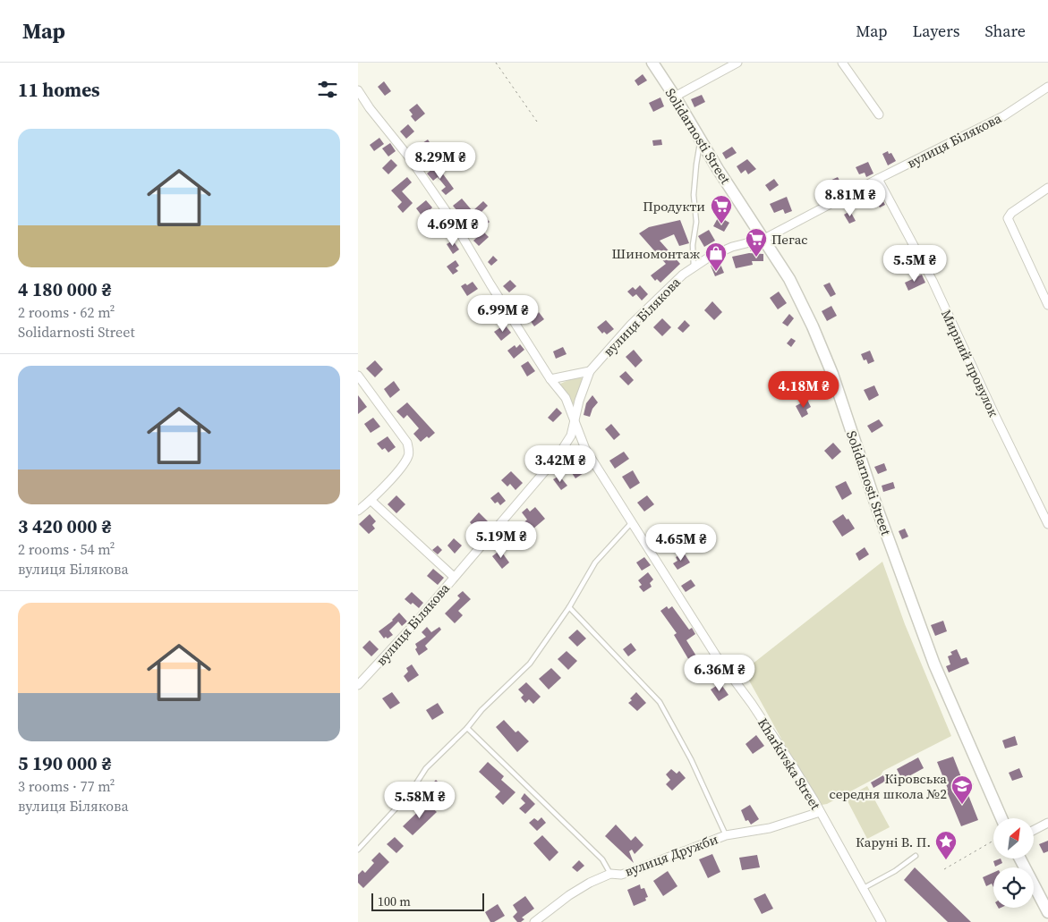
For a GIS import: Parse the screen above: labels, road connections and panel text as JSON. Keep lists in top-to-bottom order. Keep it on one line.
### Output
{"streets":{"main road":["Solidarnosti Street"],"street":["вулиця Білякова","Мирний провулок","Kharkivska Street","вулиця Дружби"]},"crossings":[["Solidarnosti Street","вулиця Білякова"],["вулиця Білякова","Мирний провулок"],["вулиця Білякова","Kharkivska Street"],["Kharkivska Street","вулиця Дружби"]],"places":{"supermarket":["Продукти","Пегас"],"shop":["Шиномонтаж"],"school or university":["Кіровська середня школа №2"],"place":["Каруні В. П."]},"scale_bar":"100 m","north":"top right","page":{"header":"Map","nav":["Map","Layers","Share"],"heading":"11 homes","list":[{"name":"4 180 000 ₴","note":"2 rooms · 62 m² · Solidarnosti Street"},{"name":"3 420 000 ₴","note":"2 rooms · 54 m² · вулиця Білякова"},{"name":"5 190 000 ₴","note":"3 rooms · 77 m² · вулиця Білякова"}],"price":["8.29M ₴","8.81M ₴","4.69M ₴","5.5M ₴","6.99M ₴","4.18M ₴","3.42M ₴","5.19M ₴","4.65M ₴","6.36M ₴","5.58M ₴"],"scale":"100 m"}}
